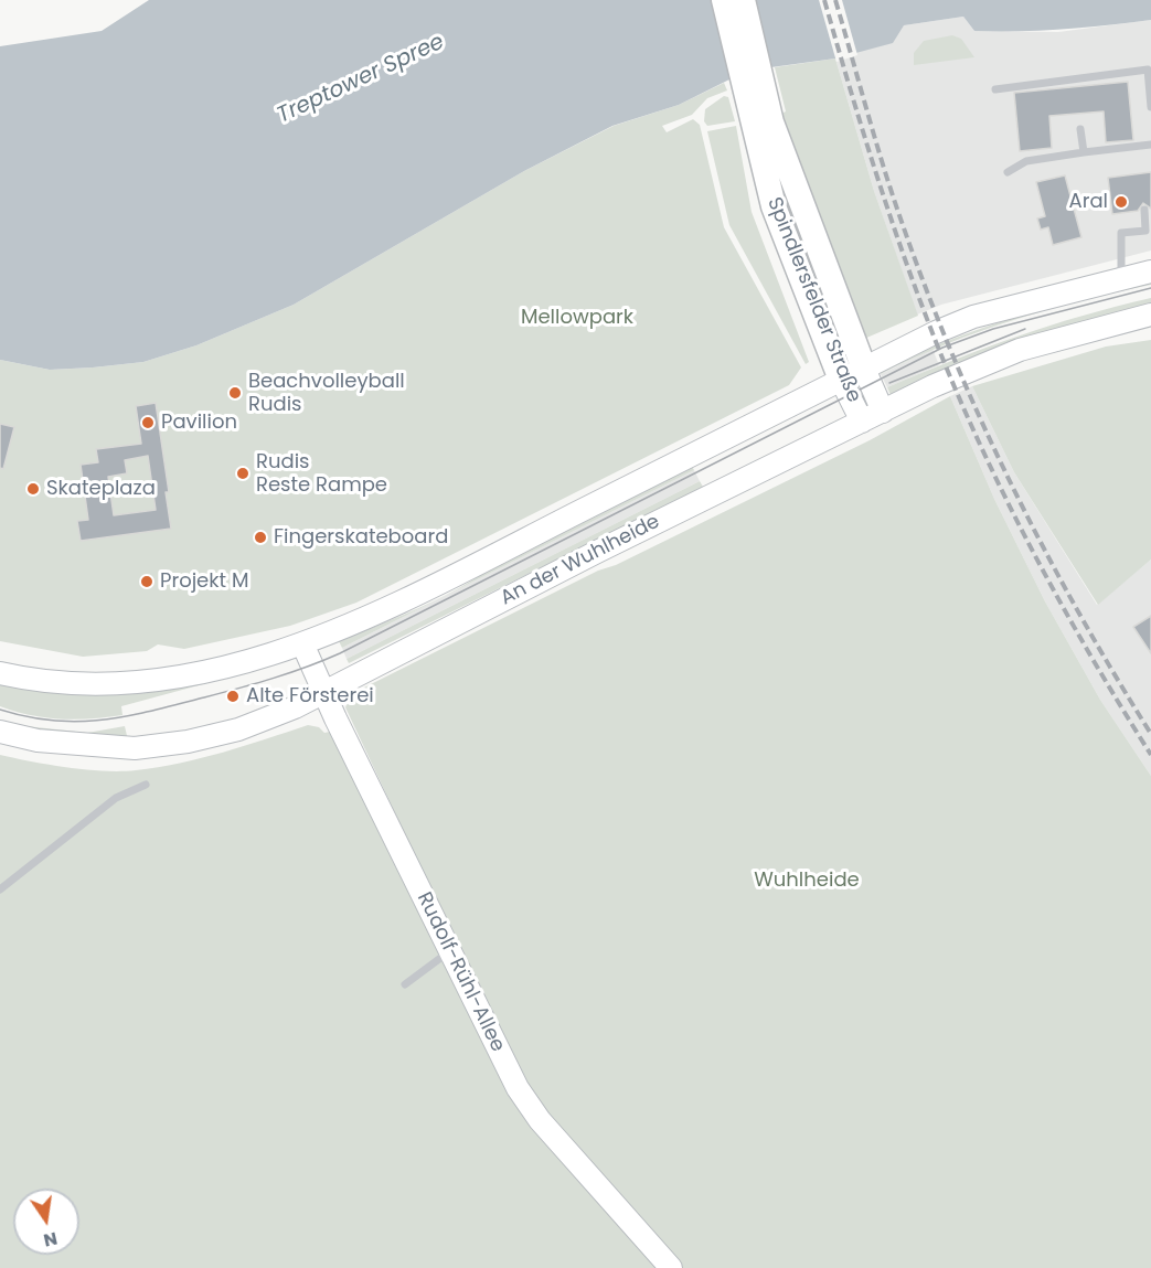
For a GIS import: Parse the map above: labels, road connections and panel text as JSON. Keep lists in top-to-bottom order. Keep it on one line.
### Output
{"streets":{"highway":["Spindlersfelder Straße"],"main road":["An der Wuhlheide","Rudolf-Rühl-Allee"]},"crossings":[["Spindlersfelder Straße","An der Wuhlheide"],["An der Wuhlheide","Rudolf-Rühl-Allee"]],"water":["Treptower Spree"],"parks":["Mellowpark","Wuhlheide"],"places":["Aral","Beachvolleyball Rudis","Pavilion","Rudis Reste Rampe","Skateplaza","Fingerskateboard","Projekt M","Alte Försterei"],"north":"bottom"}
